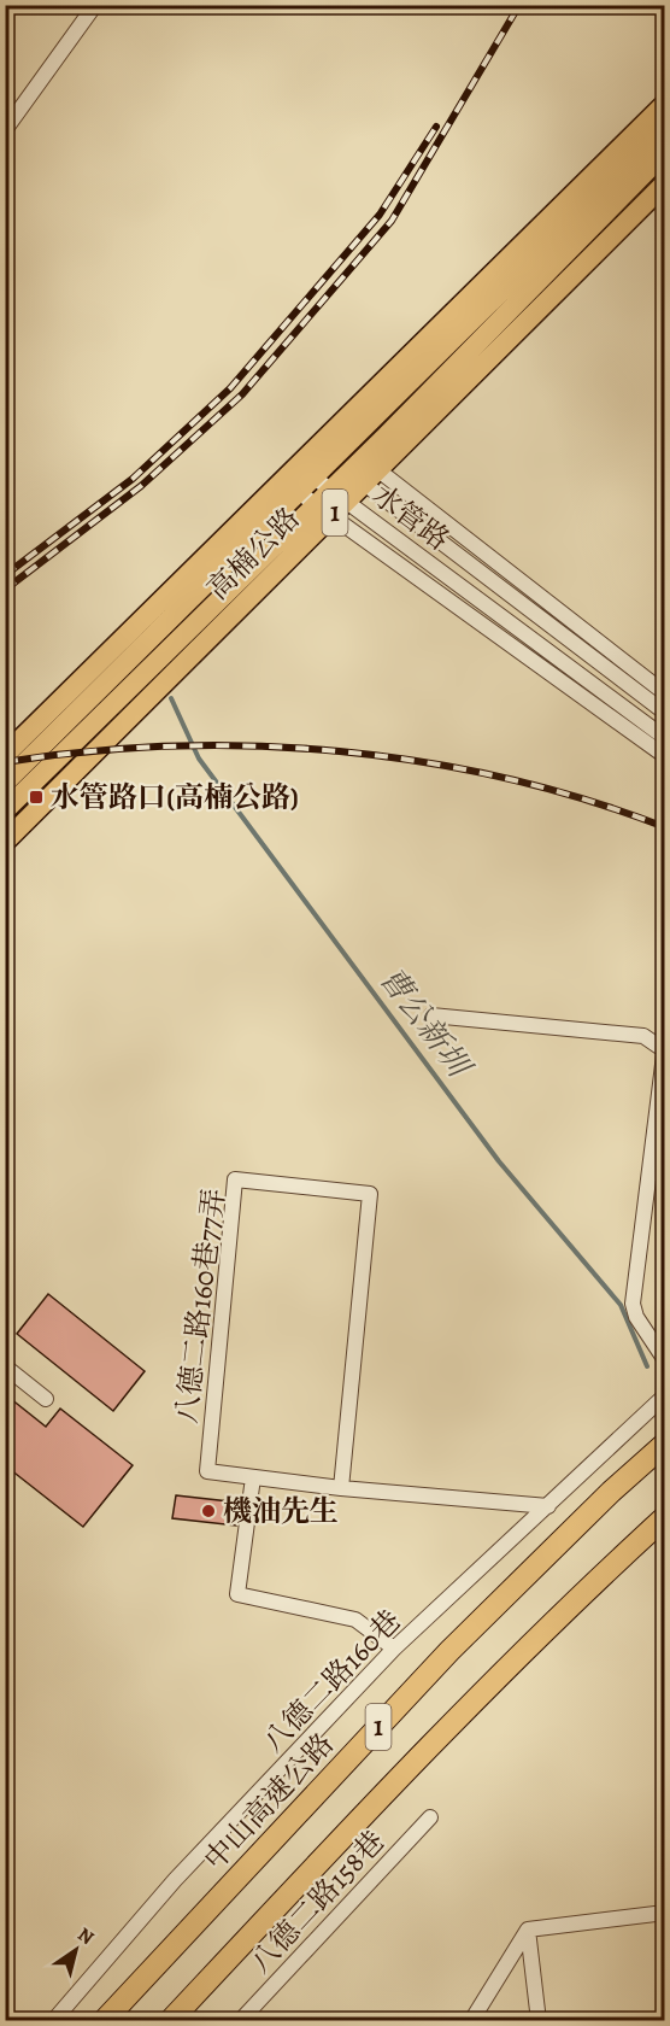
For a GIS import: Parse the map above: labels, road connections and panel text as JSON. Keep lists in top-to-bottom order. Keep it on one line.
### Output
{"streets":{"highway":["1","中山高速公路"],"main road":["高楠公路"],"street":["水管路","八德二路160巷77弄","八德二路160巷","八德二路158巷"]},"crossings":[["水管路","高楠公路"],["八德二路160巷77弄","八德二路160巷"]],"water":["曹公新圳"],"places":{"transit":["水管路口(高楠公路)"],"other":["機油先生"]},"north":"top right"}
